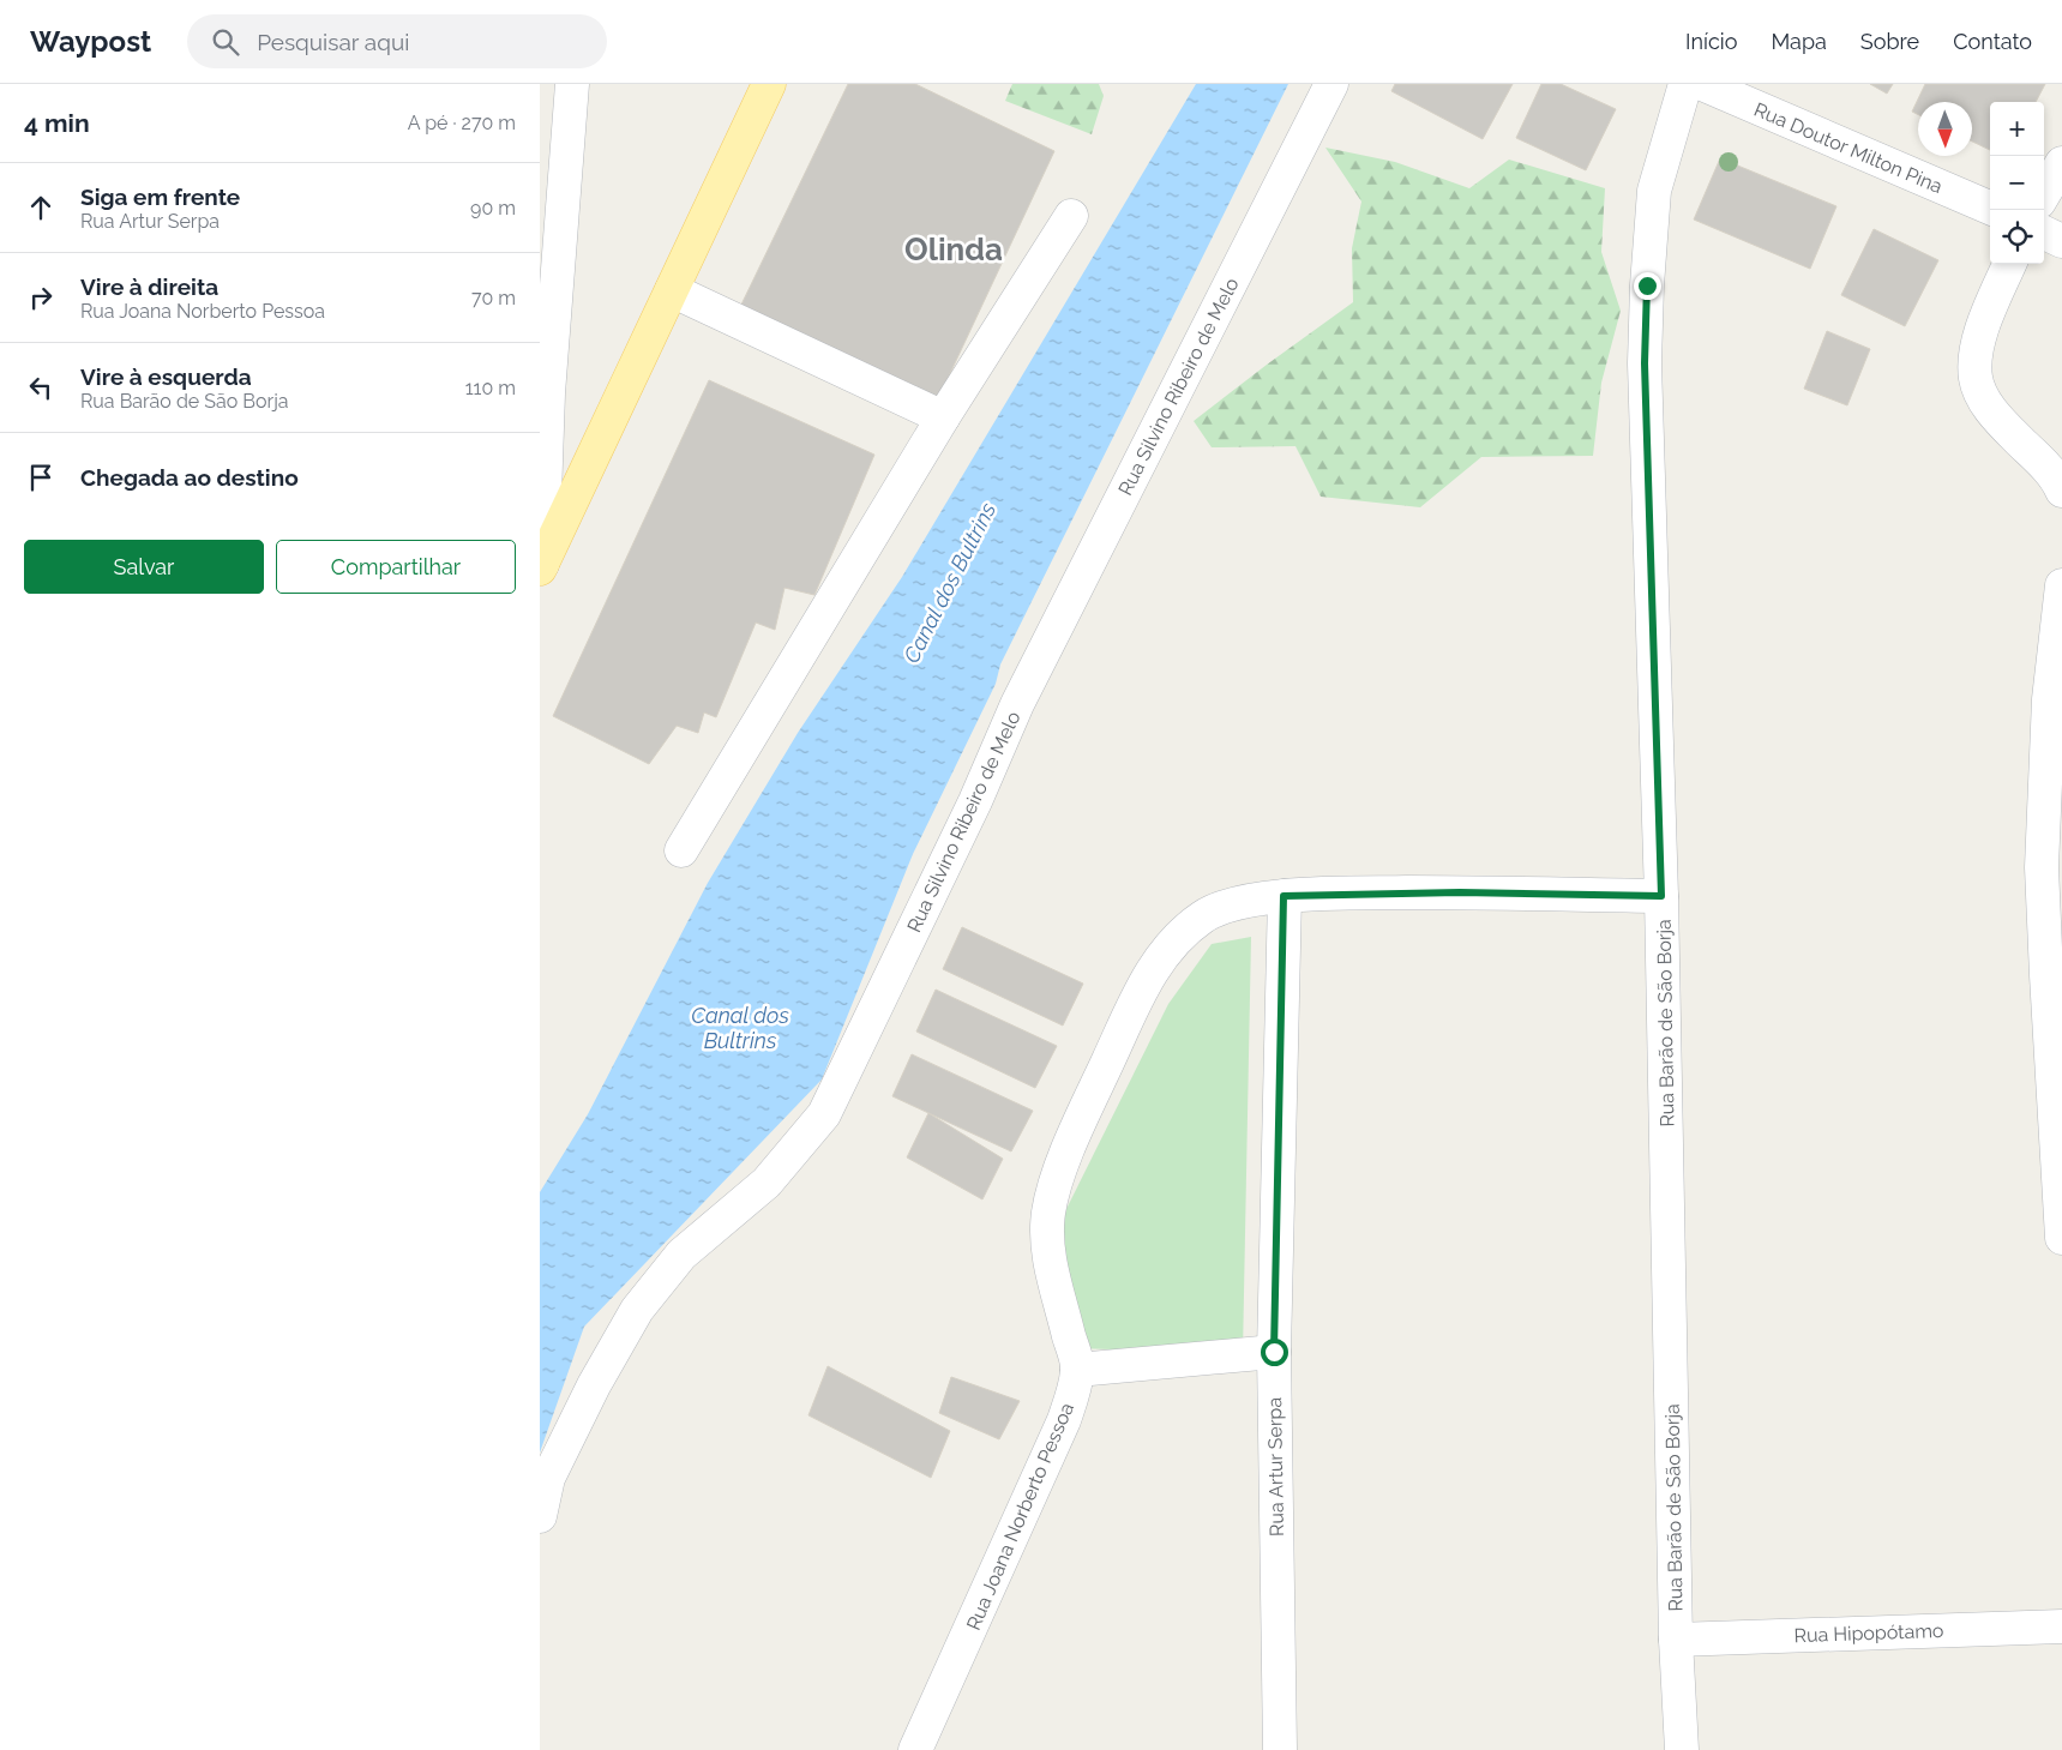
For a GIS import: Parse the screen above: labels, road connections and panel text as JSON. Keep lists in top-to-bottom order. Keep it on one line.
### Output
{"streets":{"street":["Rua Doutor Milton Pina","Rua Silvino Ribeiro de Melo","Rua Barão de São Borja","Rua Artur Serpa","Rua Joana Norberto Pessoa","Rua Hipopótamo"]},"crossings":[["Rua Barão de São Borja","Rua Joana Norberto Pessoa"],["Rua Barão de São Borja","Rua Hipopótamo"],["Rua Artur Serpa","Rua Joana Norberto Pessoa"]],"districts":["Olinda"],"water":["Canal dos Bultrins"],"north":"bottom","page":{"header":"Waypost","search":"Pesquisar aqui","nav":["Início","Mapa","Sobre","Contato"],"heading":["4 min","A pé · 270 m"],"map_buttons":["+","−"],"list":[["Siga em frente","Rua Artur Serpa","90 m"],["Vire à direita","Rua Joana Norberto Pessoa","70 m"],["Vire à esquerda","Rua Barão de São Borja","110 m"],"Chegada ao destino"],"buttons":["Salvar","Compartilhar"]}}
